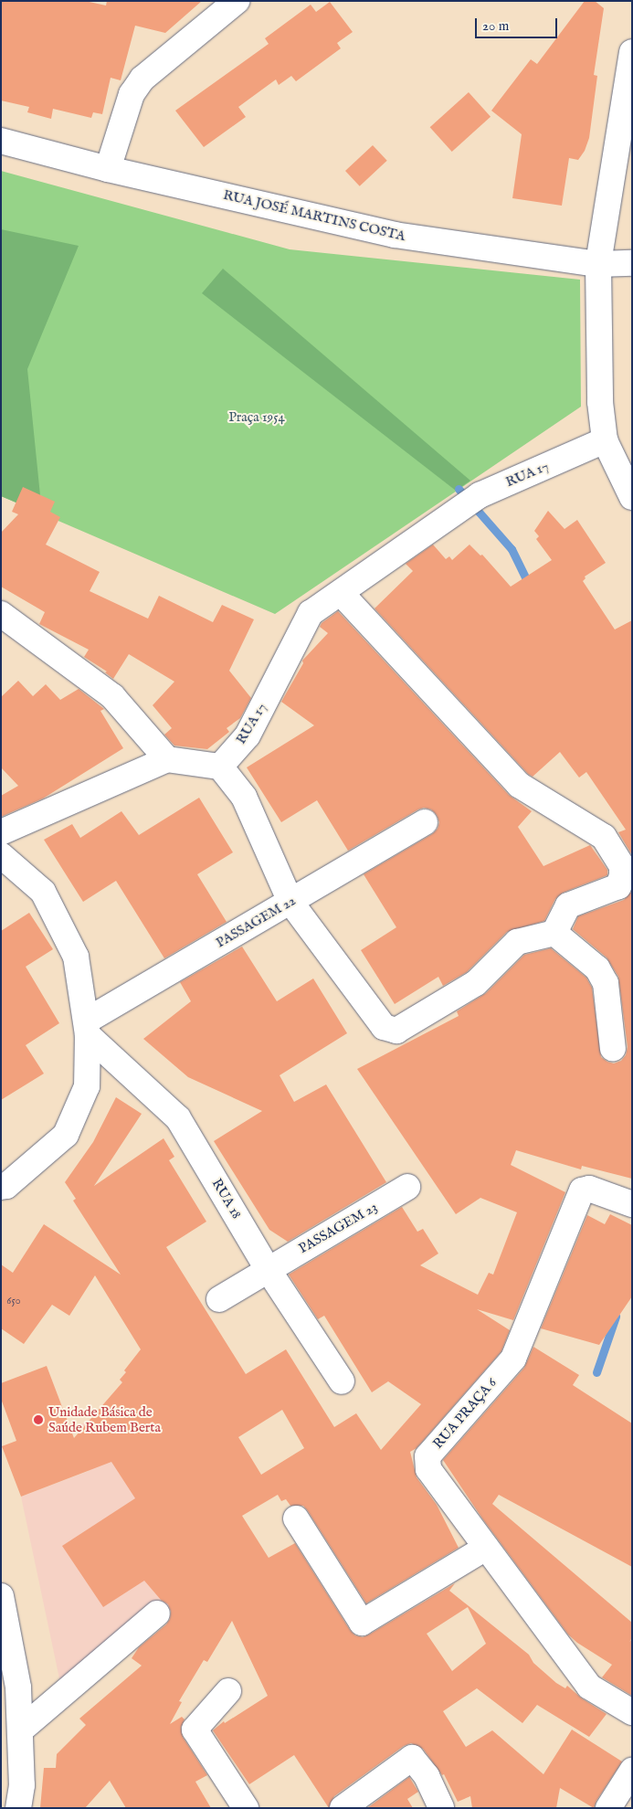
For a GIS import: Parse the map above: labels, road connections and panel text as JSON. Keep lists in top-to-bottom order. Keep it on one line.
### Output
{"streets":{"street":["RUA JOSÉ MARTINS COSTA","RUA 17","PASSAGEM 22","RUA 18","PASSAGEM 23","RUA PRAÇA 6"]},"crossings":[["PASSAGEM 22","RUA 18"],["RUA 18","PASSAGEM 23"]],"parks":["Praça 1954"],"places":["Unidade Básica de Saúde Rubem Berta"],"house_numbers":["650"],"scale_bar":"20 m"}
